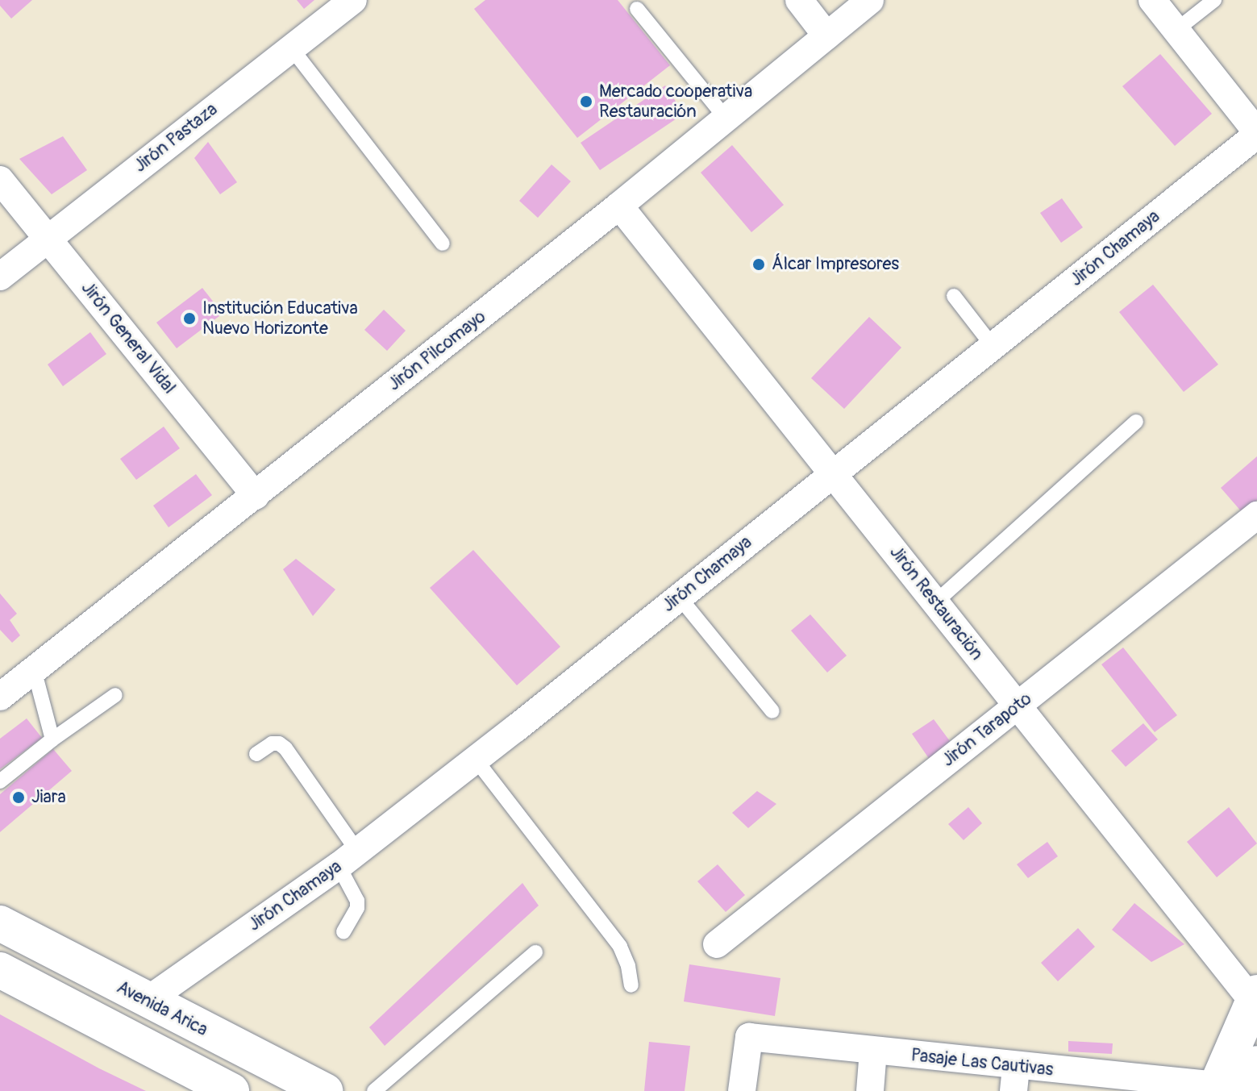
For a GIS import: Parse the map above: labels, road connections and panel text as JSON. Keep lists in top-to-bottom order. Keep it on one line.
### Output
{"streets":{"main road":["Avenida Arica"],"street":["Jirón Pastaza","Jirón Chamaya","Jirón General Vidal","Jirón Pilcomayo","Jirón Restauración","Jirón Tarapoto","Pasaje Las Cautivas"]},"crossings":[["Jirón Pastaza","Jirón General Vidal"],["Jirón Chamaya","Jirón Restauración"],["Jirón Chamaya","Avenida Arica"],["Jirón General Vidal","Jirón Pilcomayo"],["Jirón Pilcomayo","Jirón Restauración"],["Jirón Restauración","Jirón Tarapoto"]],"places":["Mercado cooperativa Restauración","Álcar Impresores","Institución Educativa Nuevo Horizonte","Jiara"]}
